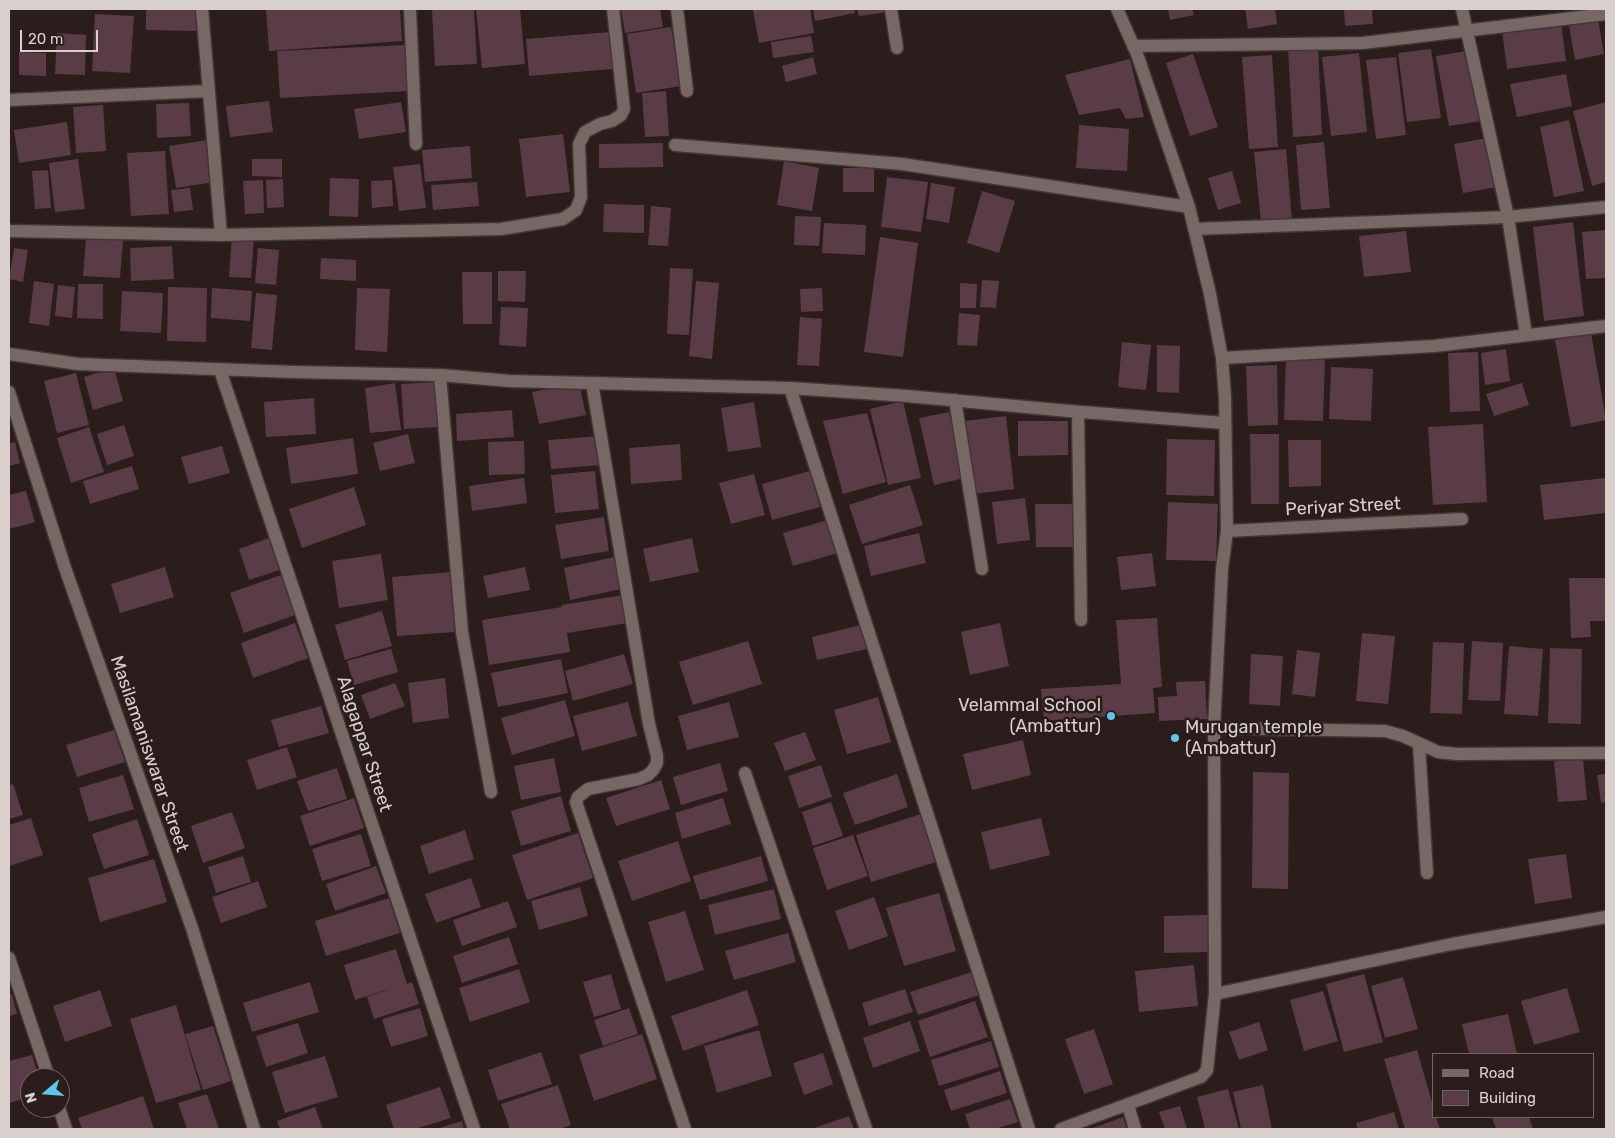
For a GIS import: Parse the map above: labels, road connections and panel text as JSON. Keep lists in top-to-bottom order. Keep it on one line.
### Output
{"streets":{"street":["Periyar Street","Alagappar Street","Masilamaniswarar Street"]},"places":["Velammal School (Ambattur)","Murugan temple (Ambattur)"],"legend":["Road","Building"],"scale_bar":"20 m","north":"left"}
